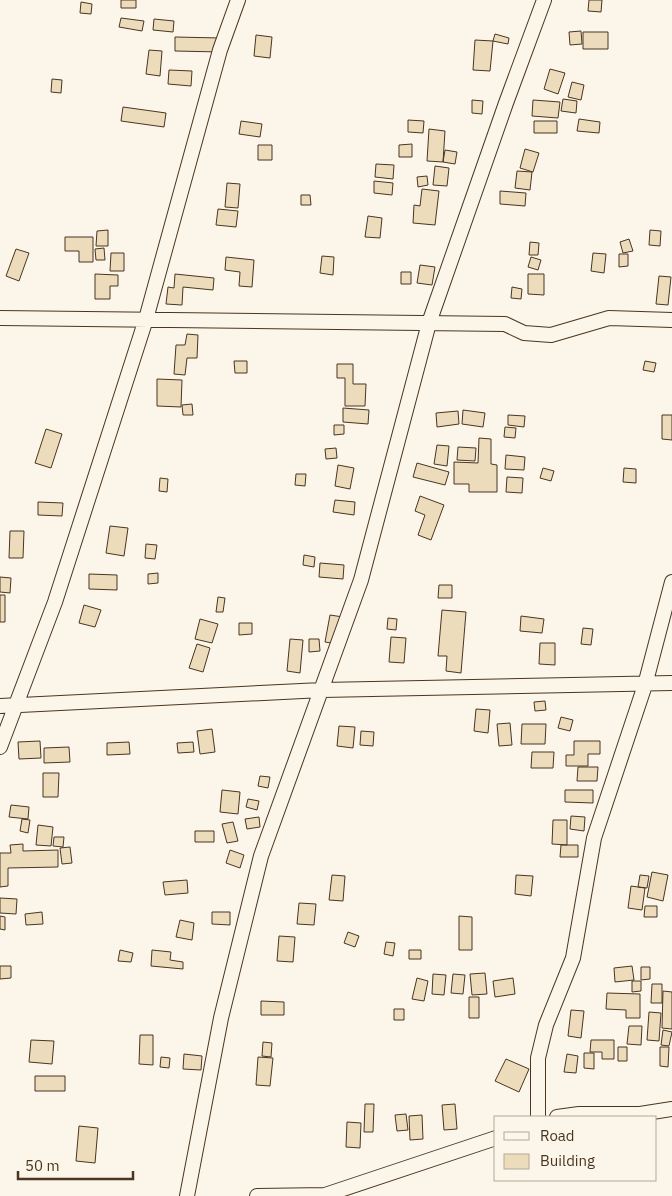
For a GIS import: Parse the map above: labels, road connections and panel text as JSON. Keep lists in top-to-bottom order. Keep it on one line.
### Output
{"legend":["Road","Building"],"scale_bar":"50 m"}
